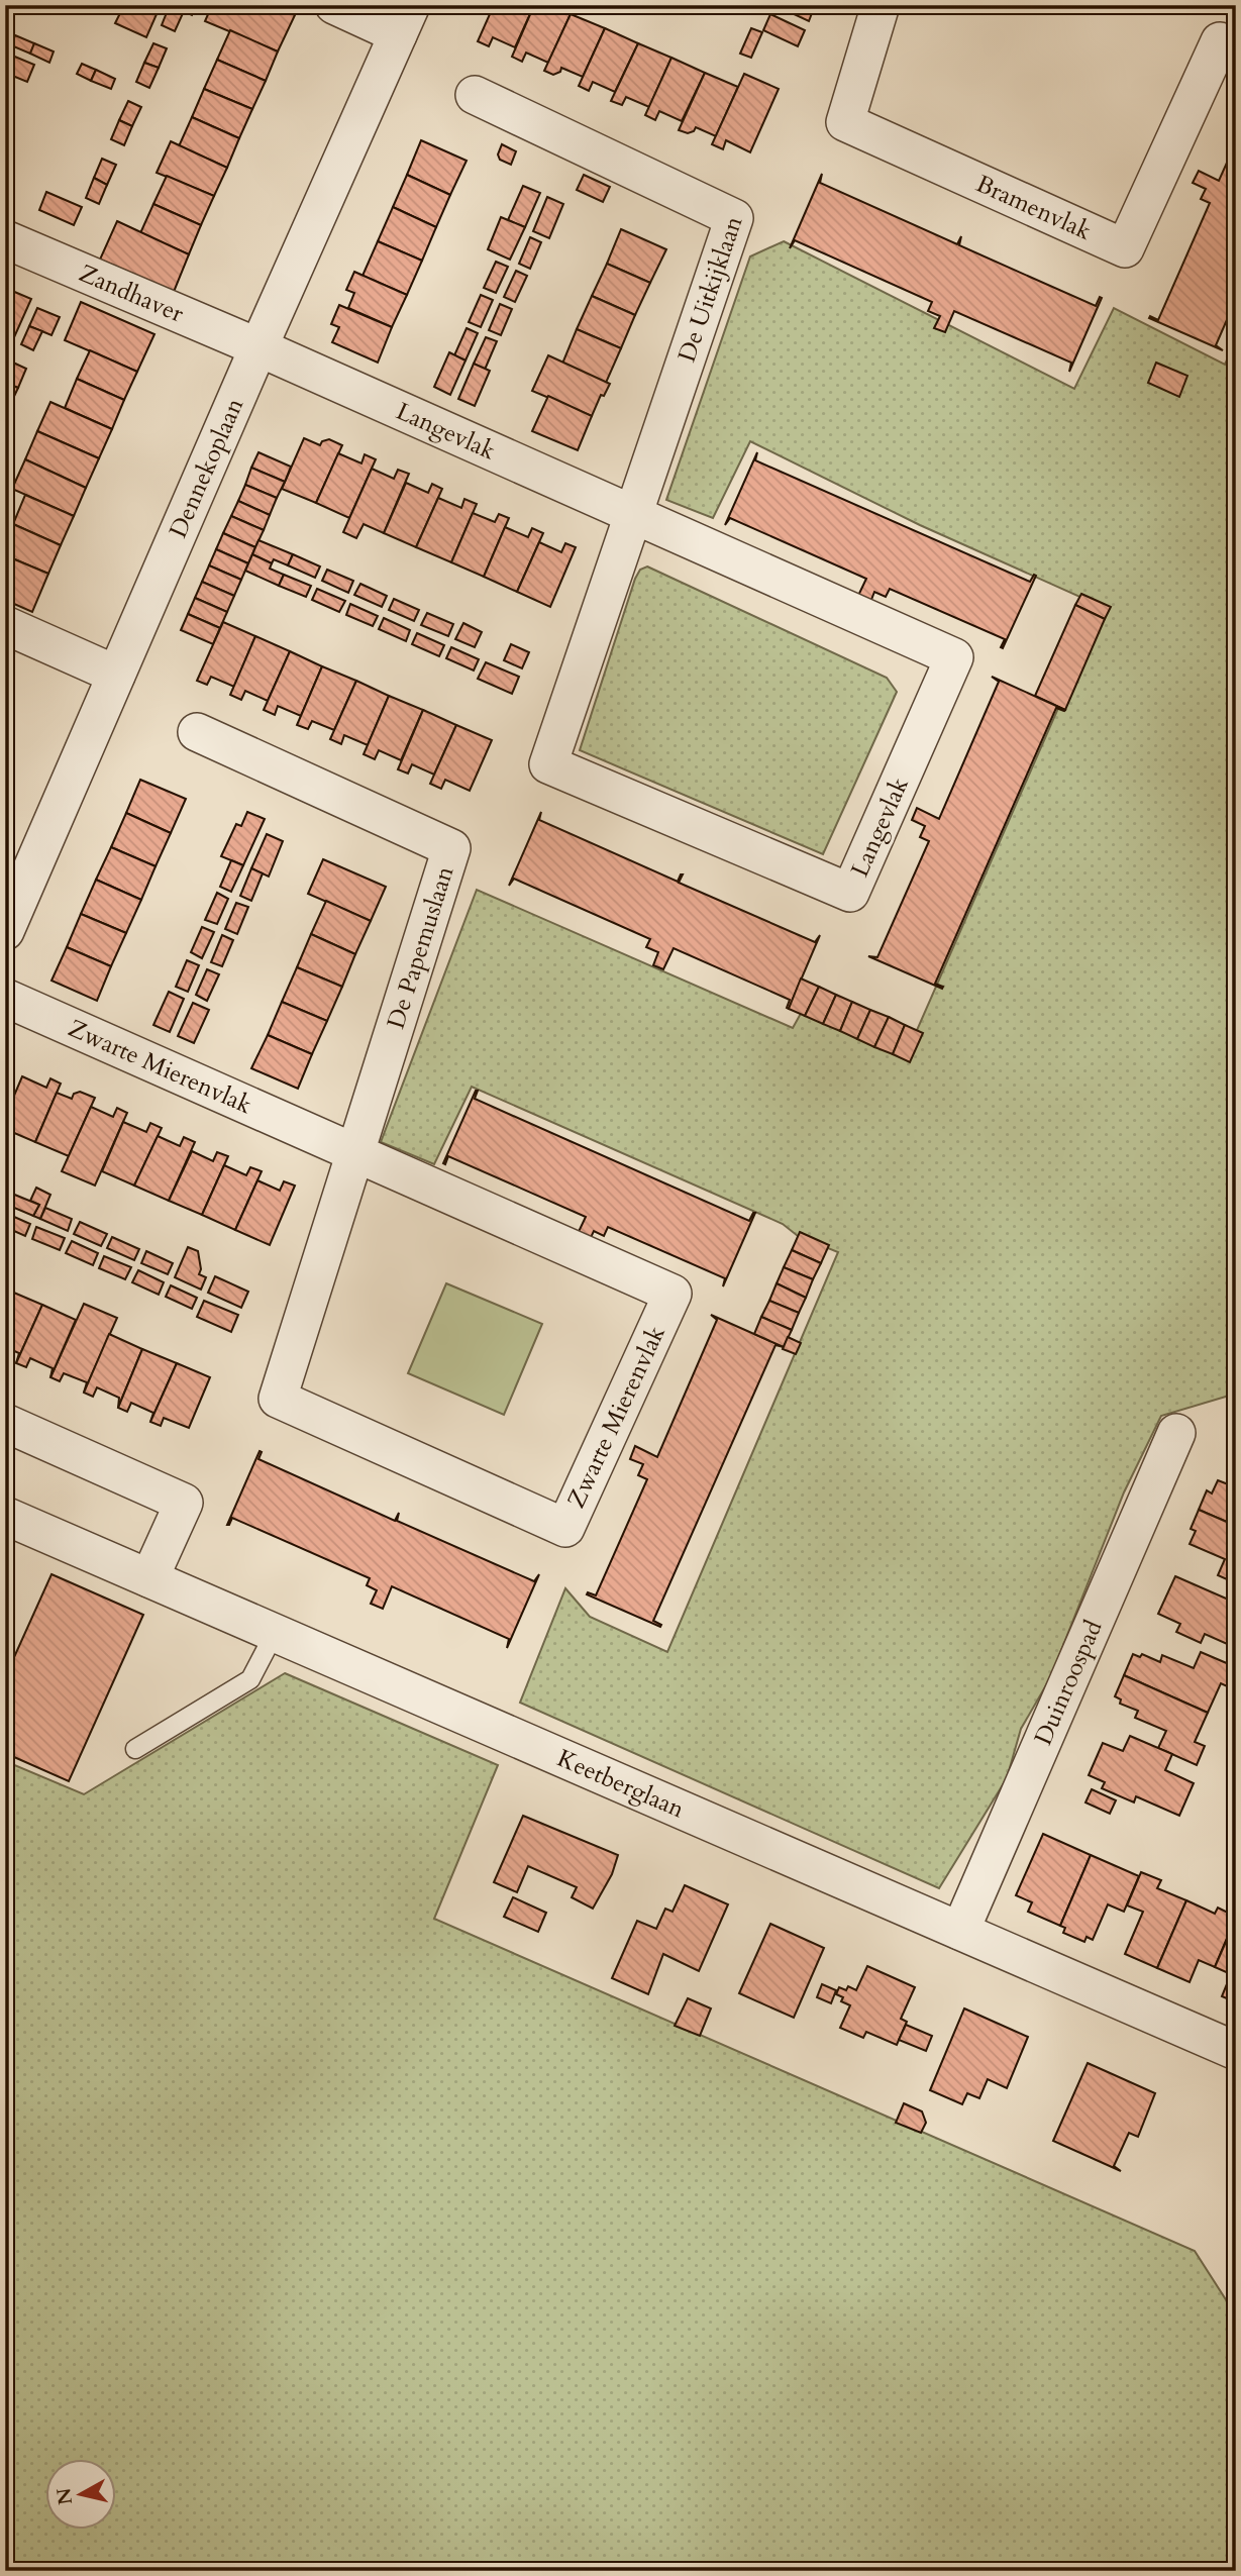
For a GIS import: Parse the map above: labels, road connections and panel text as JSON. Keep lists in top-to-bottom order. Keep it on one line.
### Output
{"streets":{"street":["Bramenvlak","De Uitkijklaan","Zandhaver","Langevlak","Dennekoplaan","De Papemuslaan","Zwarte Mierenvlak","Duinroospad","Keetberglaan"]},"crossings":[["De Uitkijklaan","Langevlak"],["Zandhaver","Langevlak"],["Zandhaver","Dennekoplaan"],["Langevlak","Dennekoplaan"],["De Papemuslaan","Zwarte Mierenvlak"],["Duinroospad","Keetberglaan"]],"north":"left"}
